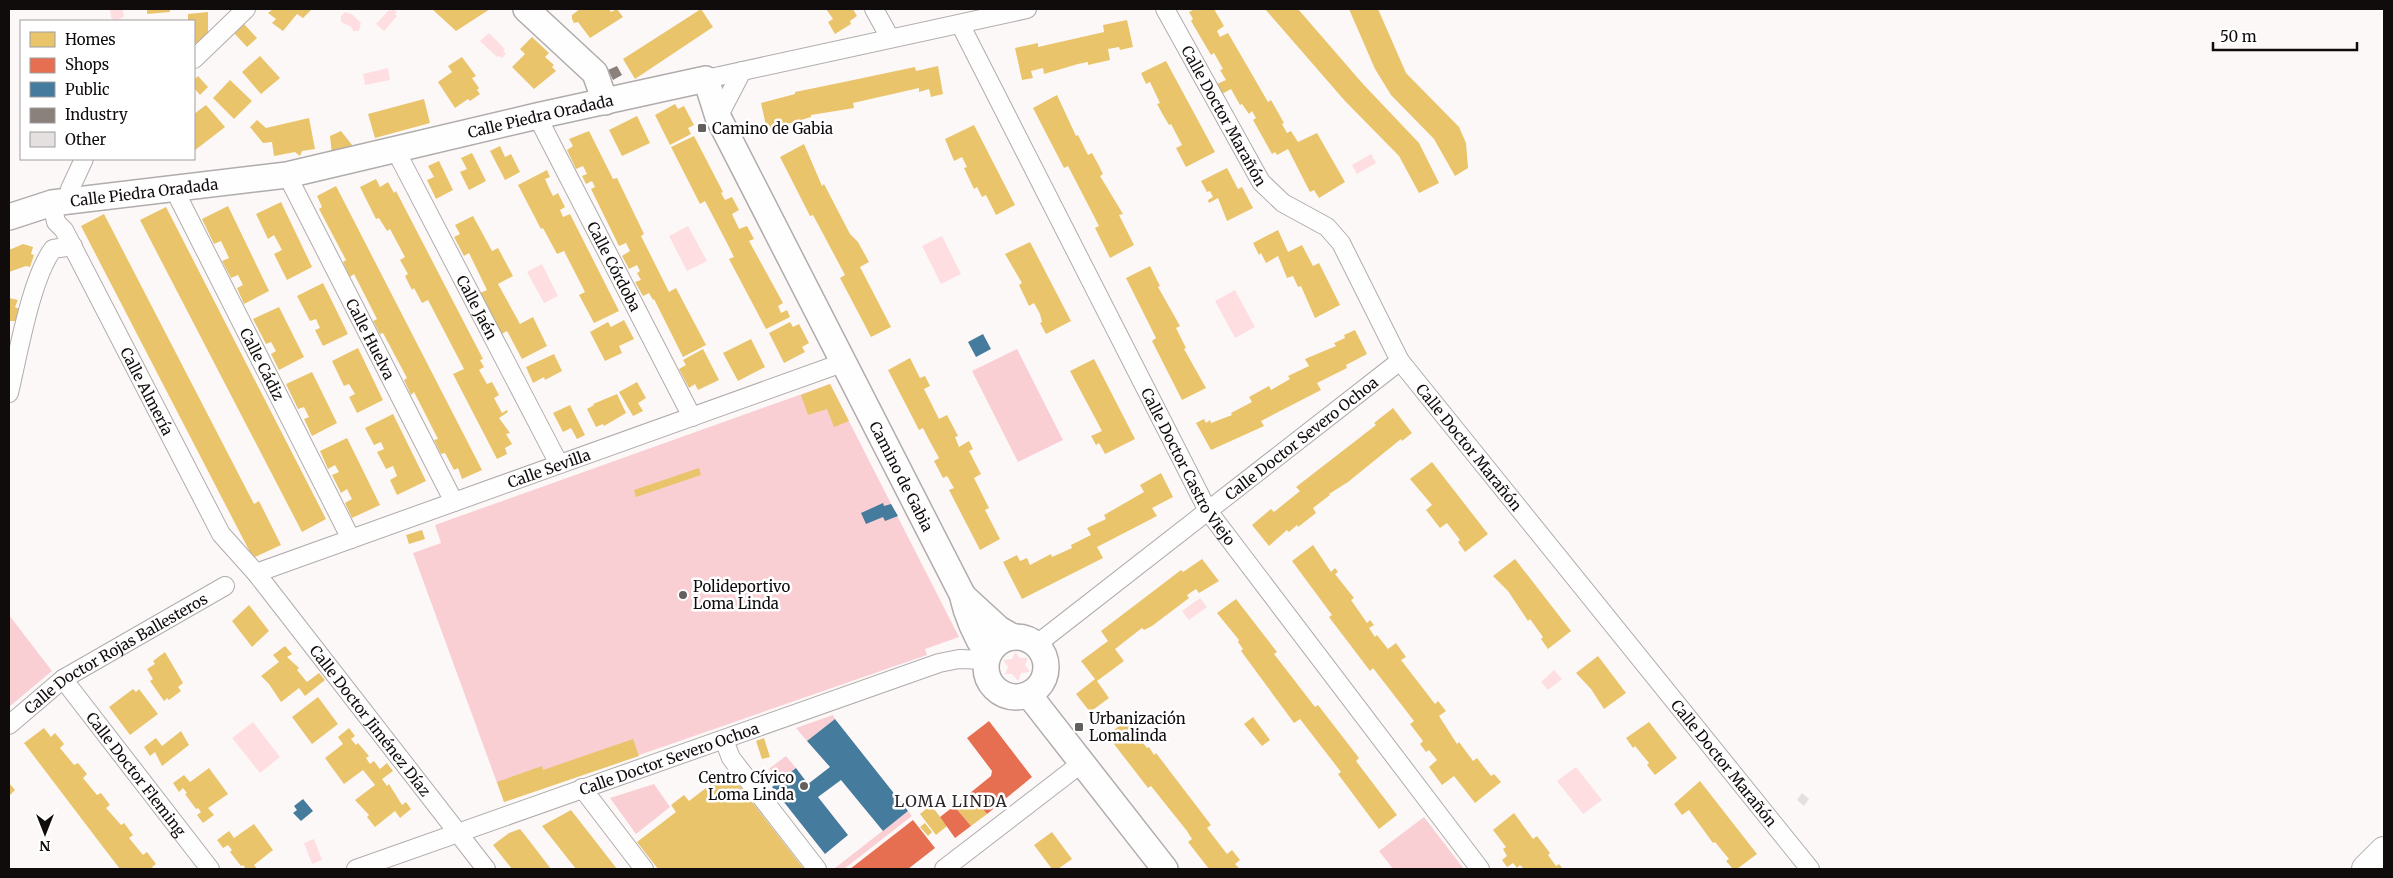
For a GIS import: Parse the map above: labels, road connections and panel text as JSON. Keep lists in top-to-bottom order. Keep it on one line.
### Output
{"streets":{"street":["Calle Doctor Marañón","Calle Piedra Oradada","Calle Córdoba","Calle Jaén","Calle Huelva","Calle Cádiz","Calle Almería","Calle Doctor Severo Ochoa","Calle Doctor Castro Viejo","Calle Sevilla","Camino de Gabia","Calle Doctor Rojas Ballesteros","Calle Doctor Jiménez Díaz","Calle Doctor Fleming"]},"crossings":[["Calle Doctor Marañón","Calle Doctor Severo Ochoa"],["Calle Piedra Oradada","Calle Córdoba"],["Calle Piedra Oradada","Calle Jaén"],["Calle Piedra Oradada","Calle Huelva"],["Calle Piedra Oradada","Calle Cádiz"],["Calle Piedra Oradada","Calle Almería"],["Calle Piedra Oradada","Calle Doctor Castro Viejo"],["Calle Piedra Oradada","Camino de Gabia"],["Calle Córdoba","Calle Sevilla"],["Calle Jaén","Calle Sevilla"],["Calle Huelva","Calle Sevilla"],["Calle Cádiz","Calle Sevilla"],["Calle Almería","Calle Sevilla"],["Calle Almería","Calle Doctor Jiménez Díaz"],["Calle Doctor Severo Ochoa","Calle Doctor Castro Viejo"],["Calle Doctor Severo Ochoa","Camino de Gabia"],["Calle Doctor Severo Ochoa","Calle Doctor Jiménez Díaz"],["Calle Sevilla","Camino de Gabia"],["Calle Sevilla","Calle Doctor Jiménez Díaz"],["Calle Doctor Rojas Ballesteros","Calle Doctor Fleming"]],"districts":["LOMA LINDA"],"places":{"transit":["Camino de Gabia","Urbanización Lomalinda"],"other":["Polideportivo Loma Linda","Centro Cívico Loma Linda"]},"legend":["Homes","Shops","Public","Industry","Other"],"scale_bar":"50 m","north":"bottom"}
